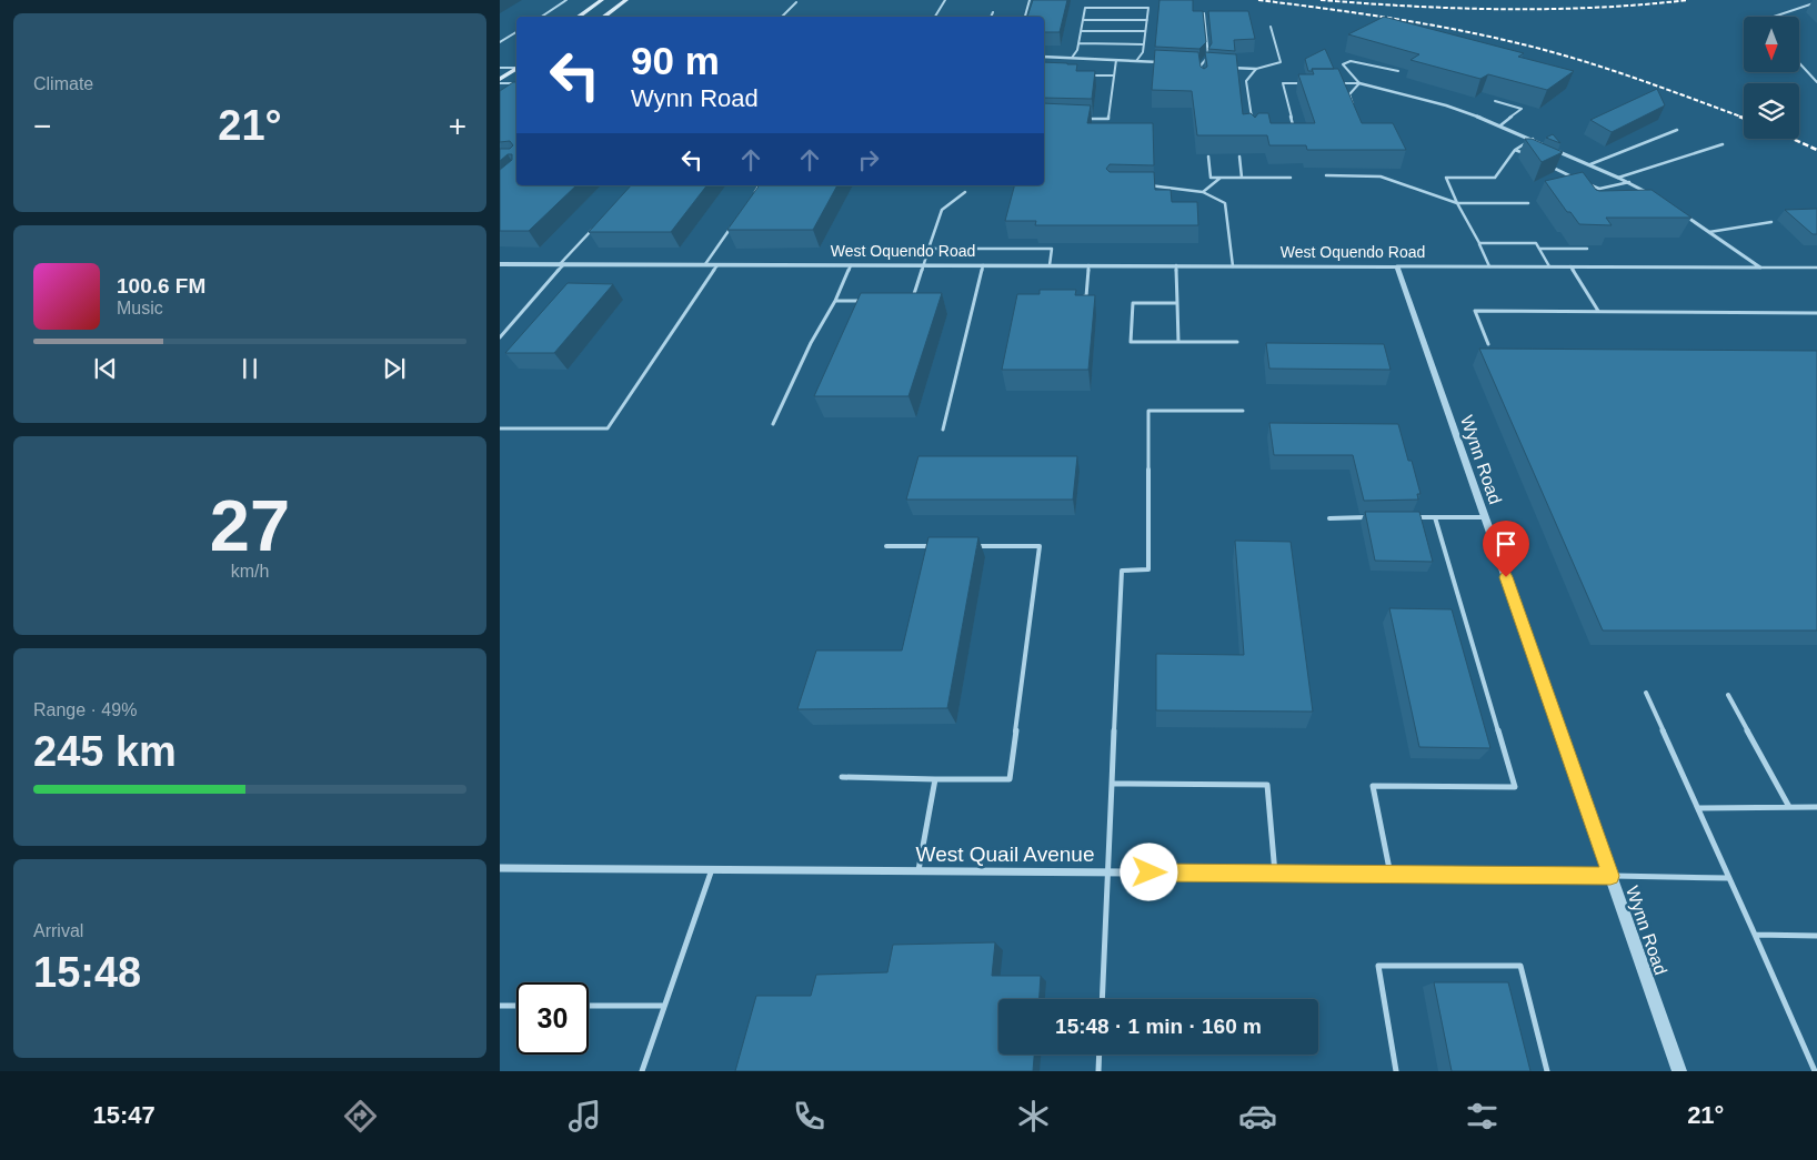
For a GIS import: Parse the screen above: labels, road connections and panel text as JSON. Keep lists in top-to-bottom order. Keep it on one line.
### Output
{"streets":{"street":["West Oquendo Road","Wynn Road","West Quail Avenue"]},"crossings":[["West Oquendo Road","Wynn Road"],["Wynn Road","West Quail Avenue"]],"north":"bottom","page":{"tile":["Climate",["27","km/h"],["Range · 49%","245 km"],["Arrival","15:48"]],"turn":["90 m","Wynn Road"],"heat":["−","21°","+"],"song":["100.6 FM","Music"],"limit":"30","trip":"15:48 · 1 min · 160 m","tabs":["15:47","21°"]}}
